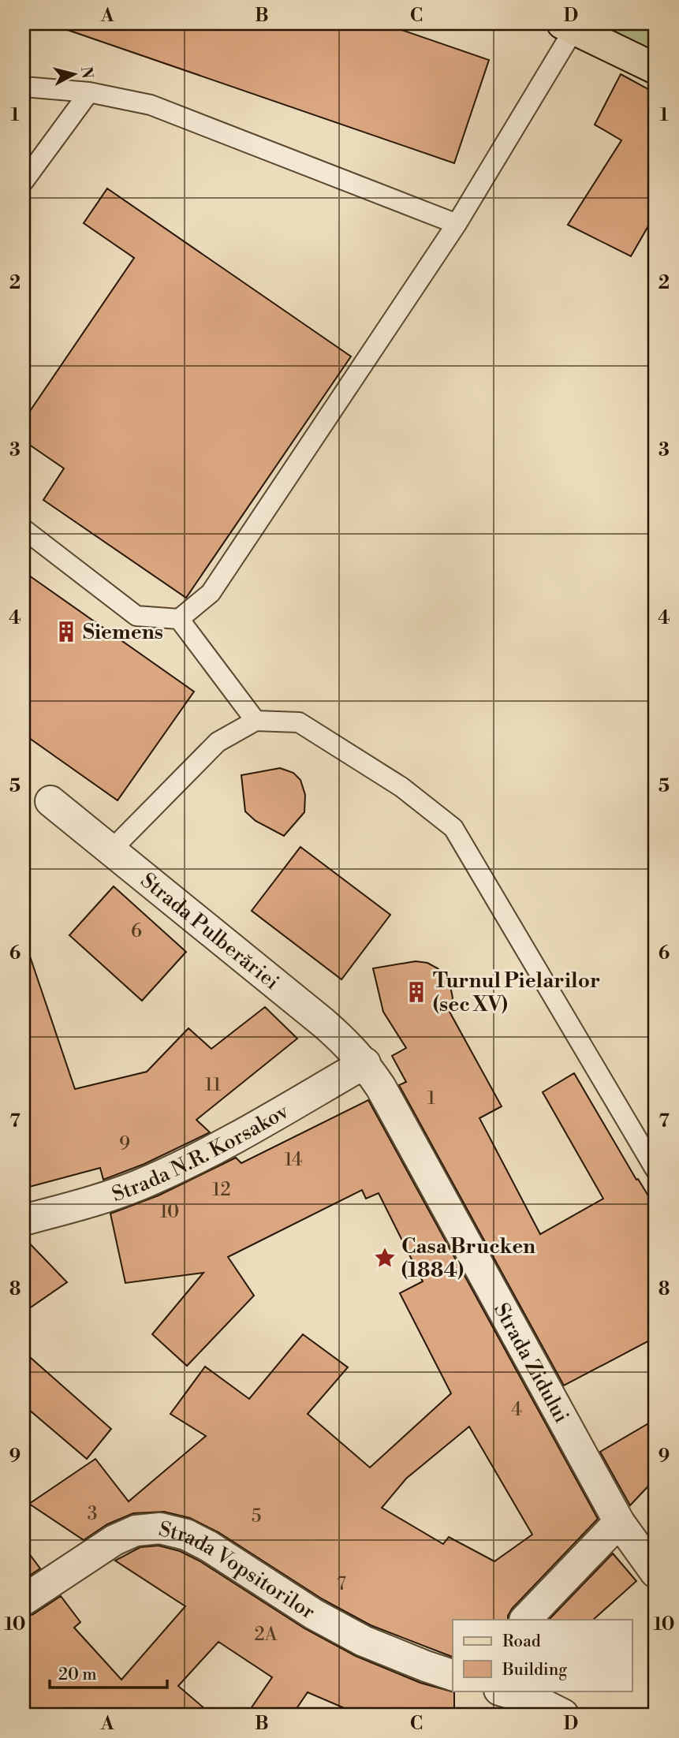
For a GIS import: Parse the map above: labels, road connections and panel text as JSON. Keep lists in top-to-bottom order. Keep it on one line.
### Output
{"streets":{"street":["Strada Pulberăriei","Strada N.R. Korsakov","Strada Zidului","Strada Vopsitorilor"]},"crossings":[["Strada Pulberăriei","Strada N.R. Korsakov"],["Strada Pulberăriei","Strada Zidului"],["Strada N.R. Korsakov","Strada Zidului"]],"places":{"building":["Siemens","Turnul Pielarilor (sec XV)"],"place":["Casa Brucken (1884)"]},"house_numbers":["6","11","1","9","14","12","10","4","3","5","7","2A"],"legend":["Road","Building"],"scale_bar":"20 m","north":"right","grid":{"columns":["A","B","C","D"],"rows":["1","2","3","4","5","6","7","8","9","10"]}}
